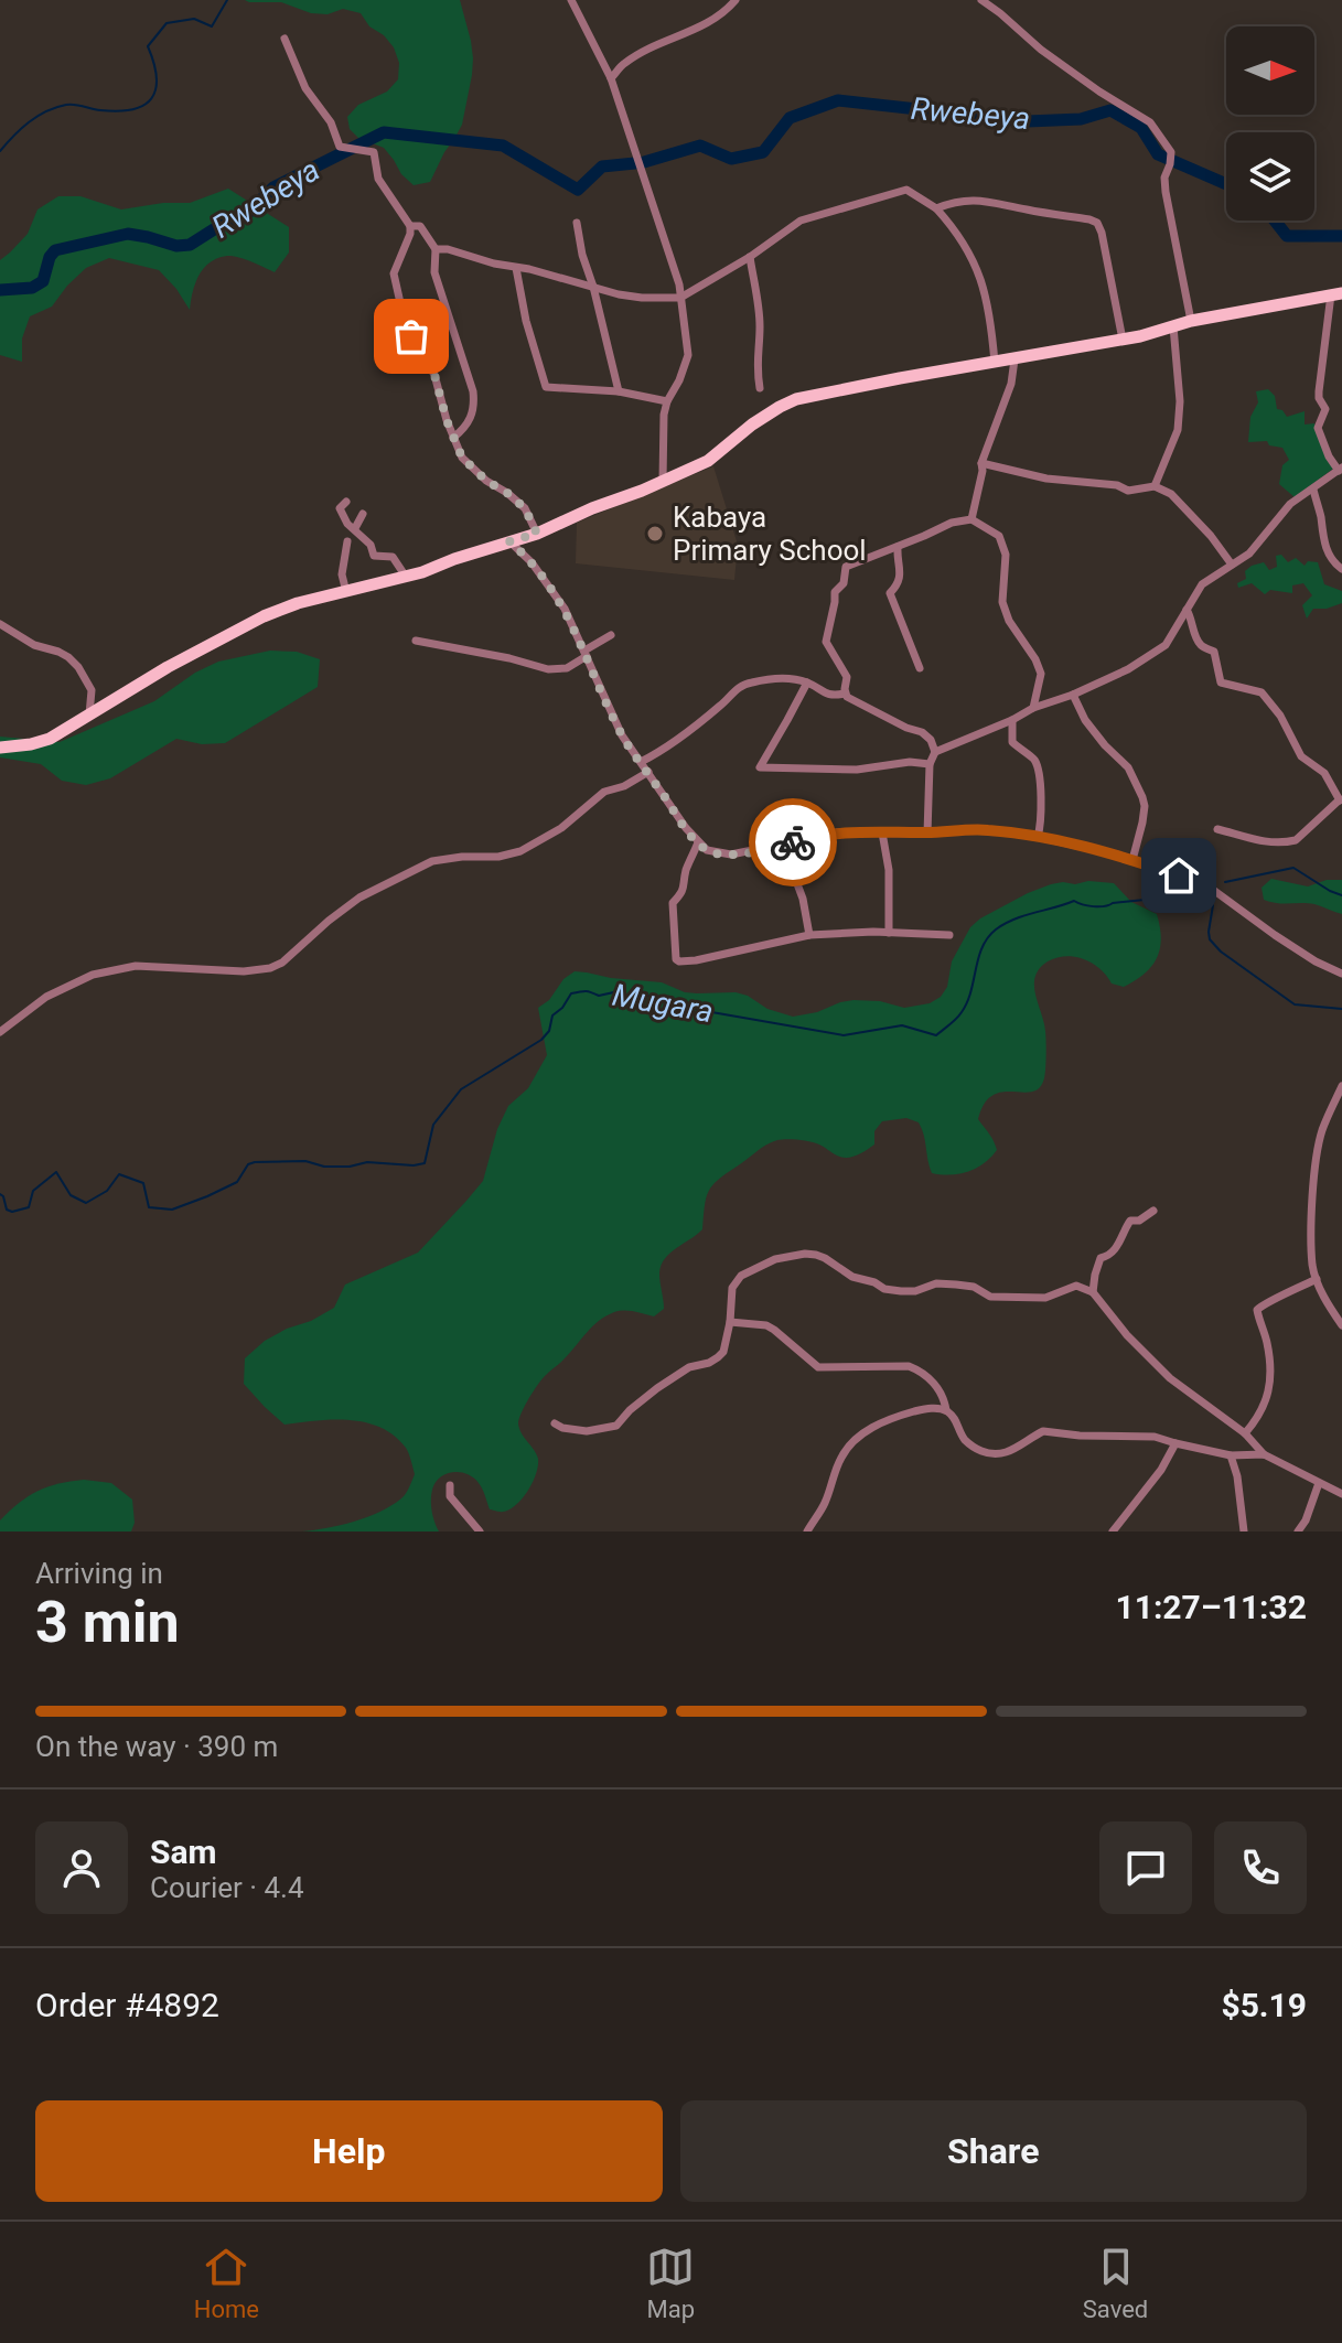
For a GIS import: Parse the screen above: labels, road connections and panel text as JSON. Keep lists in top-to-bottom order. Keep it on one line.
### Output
{"water":["Rwebeya","Mugara"],"places":["Kabaya Primary School"],"north":"right","page":{"heading":["3 min","Arriving in","11:27–11:32"],"panel":["Sam","Courier · 4.4","Order #4892","$5.19"],"bar":"On the way · 390 m","buttons":["Help","Share"],"tabs":["Home","Map","Saved"]}}
